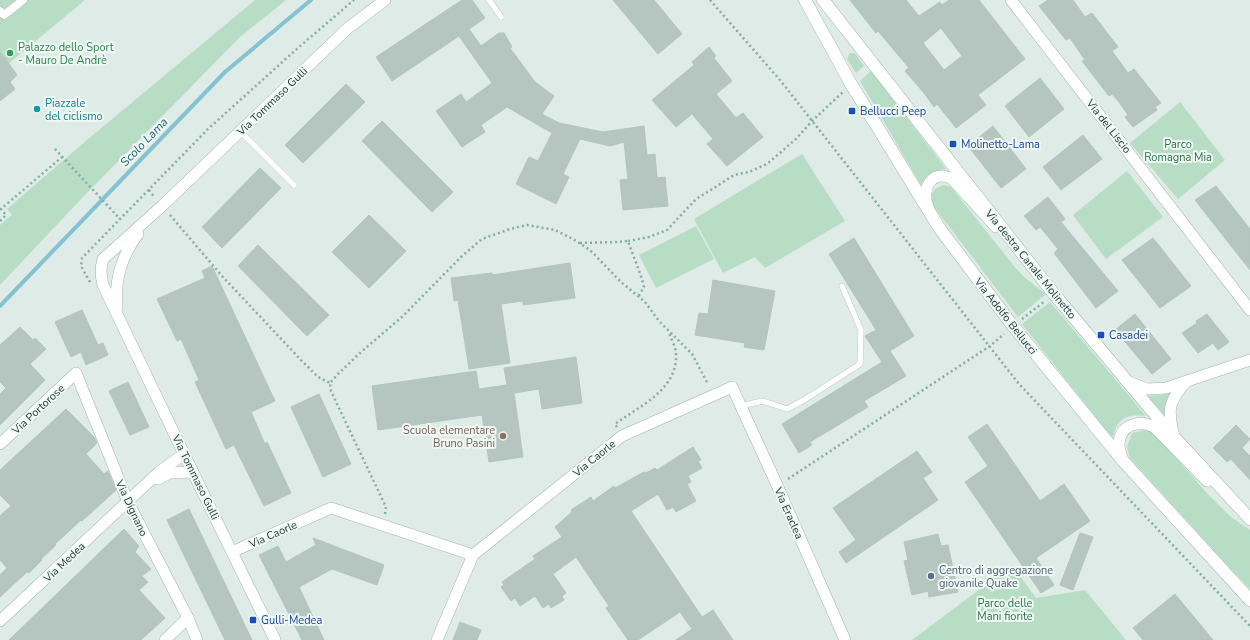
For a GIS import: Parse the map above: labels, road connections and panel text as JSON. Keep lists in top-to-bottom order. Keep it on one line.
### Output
{"streets":{"street":["Via Tommaso Gulli","Via del Liscio","Via destra Canale Molinetto","Via Adolfo Bellucci","Via Portorose","Via Caorle","Via Dignano","Via Eraclea","Via Medea"]},"crossings":[["Via Tommaso Gulli","Via Caorle"],["Via Tommaso Gulli","Via Medea"],["Via Portorose","Via Dignano"],["Via Caorle","Via Eraclea"],["Via Dignano","Via Medea"]],"water":["Scolo Lama"],"parks":["Parco Romagna Mia","Parco delle Mani fiorite"],"places":{"other":["Palazzo dello Sport - Mauro De Andrè","Piazzale del ciclismo","Scuola elementare Bruno Pasini","Centro di aggregazione giovanile Quake"],"transit":["Bellucci Peep","Molinetto-Lama","Casadei","Gulli-Medea"]}}
